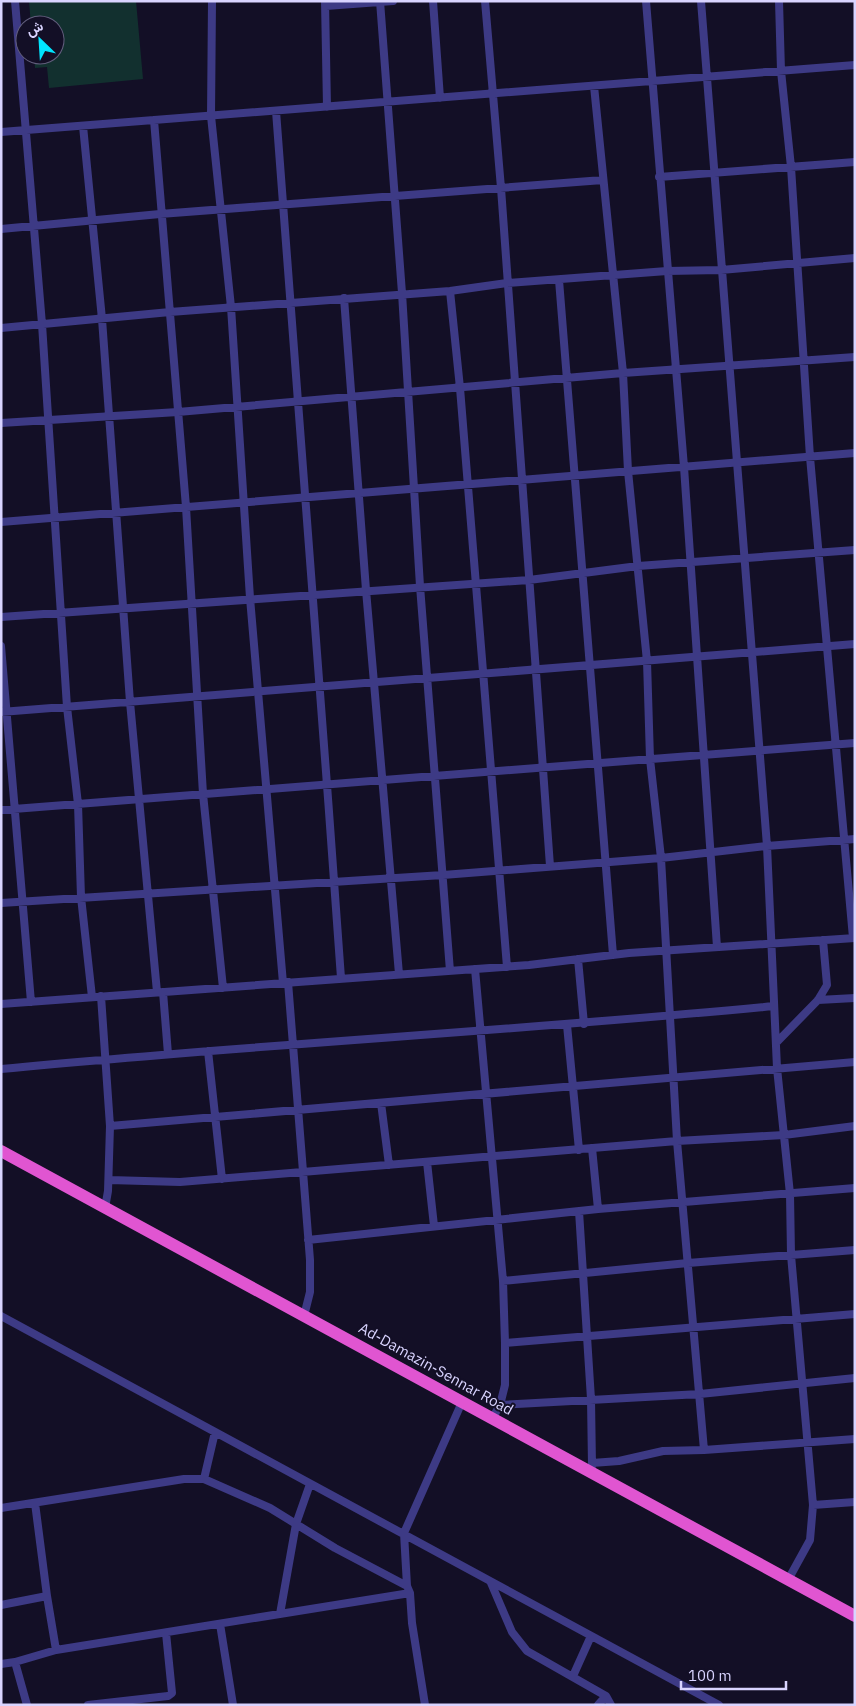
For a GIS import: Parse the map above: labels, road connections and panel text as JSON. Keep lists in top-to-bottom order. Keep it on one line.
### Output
{"streets":{"highway":["Ad-Damazin-Sennar Road"]},"scale_bar":"100 m","north":"top left"}
